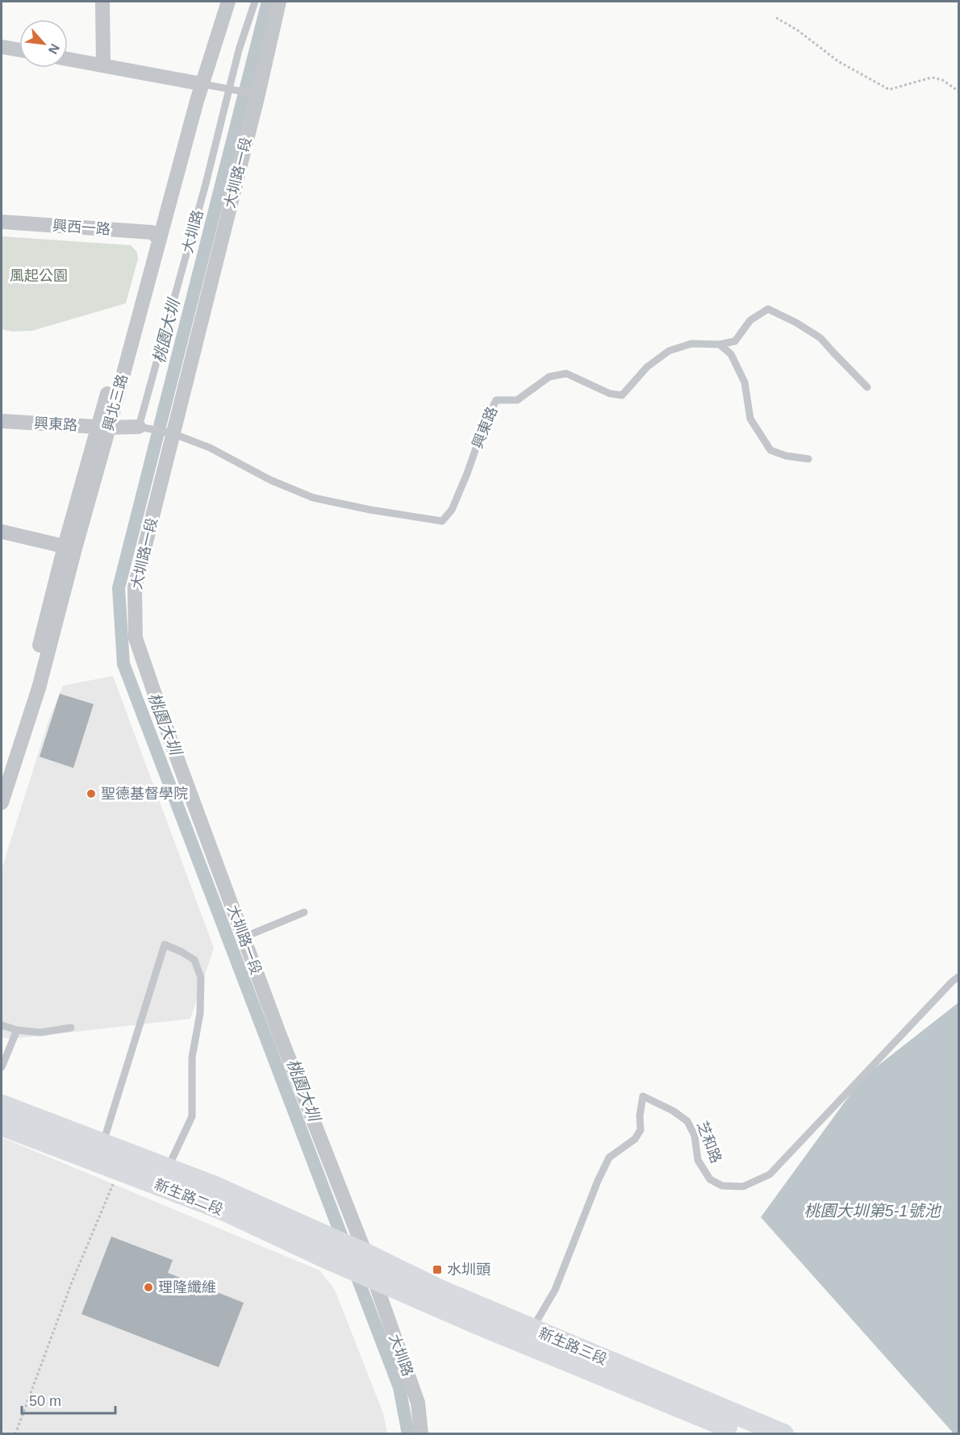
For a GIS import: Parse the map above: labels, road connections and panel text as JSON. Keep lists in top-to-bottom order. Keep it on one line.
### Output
{"streets":{"main road":["新生路二段","新生路三段"],"street":["大圳路一段","興西一路","大圳路","興東路"],"lane":["芝和路"]},"crossings":[["大圳路一段","興東路"],["大圳路一段","新生路二段"],["大圳路一段","新生路三段"],["大圳路","興東路"],["大圳路","新生路二段"],["大圳路","新生路三段"],["芝和路","新生路三段"],["新生路二段","新生路三段"]],"water":["桃園大圳","桃園大圳第5-1號池"],"parks":["風起公園"],"places":{"other":["聖德基督學院","理隆纖維"],"transit":["水圳頭"]},"scale_bar":"50 m","north":"bottom right"}
